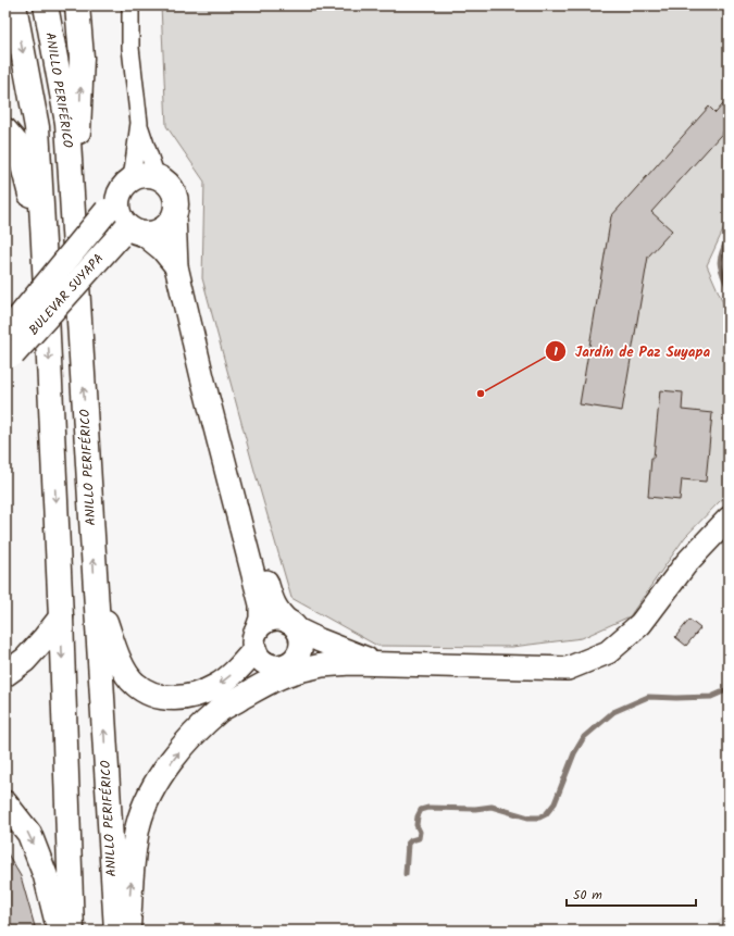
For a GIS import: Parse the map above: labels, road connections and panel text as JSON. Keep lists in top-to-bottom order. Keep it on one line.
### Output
{"streets":{"main road":["ANILLO PERIFÉRICO","BULEVAR SUYAPA"]},"places":["Jardín de Paz Suyapa"],"scale_bar":"50 m"}
